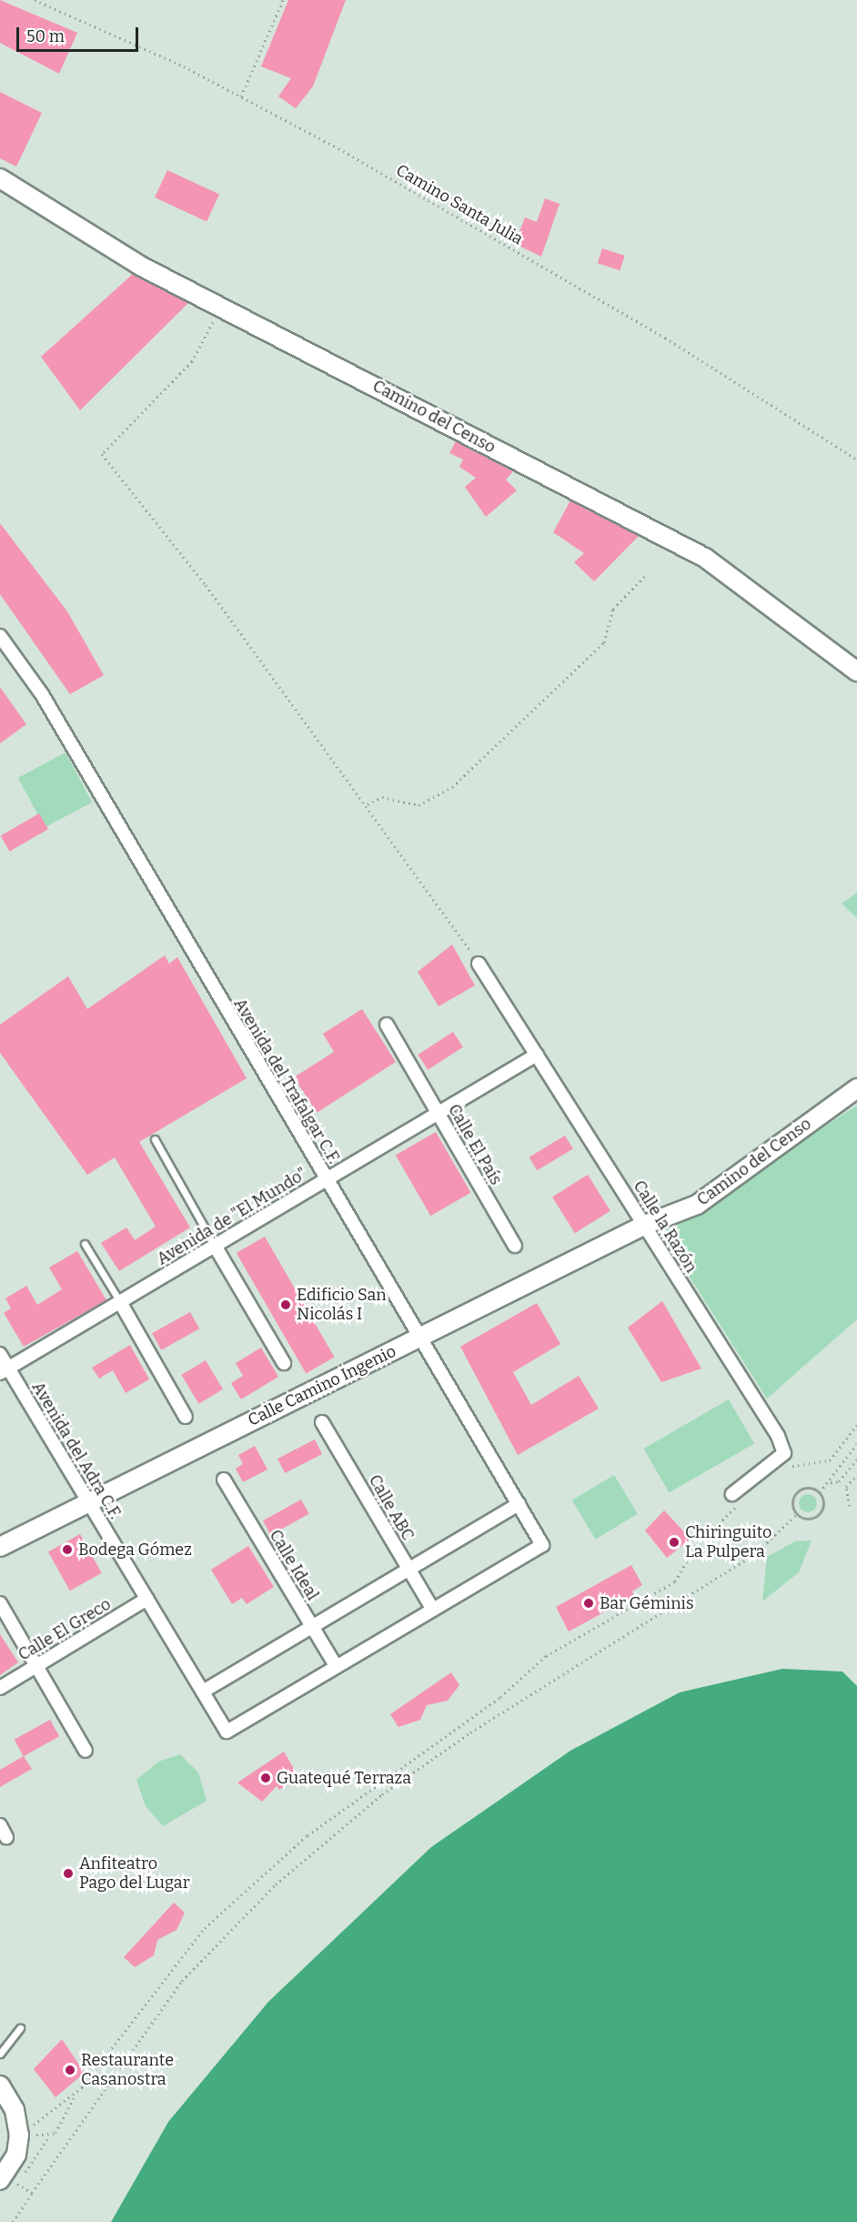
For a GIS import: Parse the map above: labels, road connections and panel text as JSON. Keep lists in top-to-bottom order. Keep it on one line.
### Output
{"streets":{"street":["Camino del Censo","Avenida del Trafalgar C.F.","Calle El País","Avenida de \"El Mundo\"","Calle la Razón","Calle Camino Ingenio","Avenida del Adra C.F.","Calle ABC","Calle Ideal","Calle El Greco"],"path":["Camino Santa Julia"]},"crossings":[["Camino del Censo","Calle la Razón"],["Camino del Censo","Calle Camino Ingenio"],["Avenida del Trafalgar C.F.","Avenida de \"El Mundo\""],["Avenida del Trafalgar C.F.","Calle Camino Ingenio"],["Avenida del Trafalgar C.F.","Calle ABC"],["Calle El País","Avenida de \"El Mundo\""],["Avenida de \"El Mundo\"","Calle la Razón"],["Avenida de \"El Mundo\"","Avenida del Adra C.F."],["Calle la Razón","Calle Camino Ingenio"],["Calle Camino Ingenio","Avenida del Adra C.F."],["Avenida del Adra C.F.","Calle Ideal"],["Avenida del Adra C.F.","Calle El Greco"]],"places":["Edificio San Nicolás I","Chiringuito La Pulpera","Bodega Gómez","Bar Géminis","Guatequé Terraza","Anfiteatro Pago del Lugar","Restaurante Casanostra"],"scale_bar":"50 m"}
